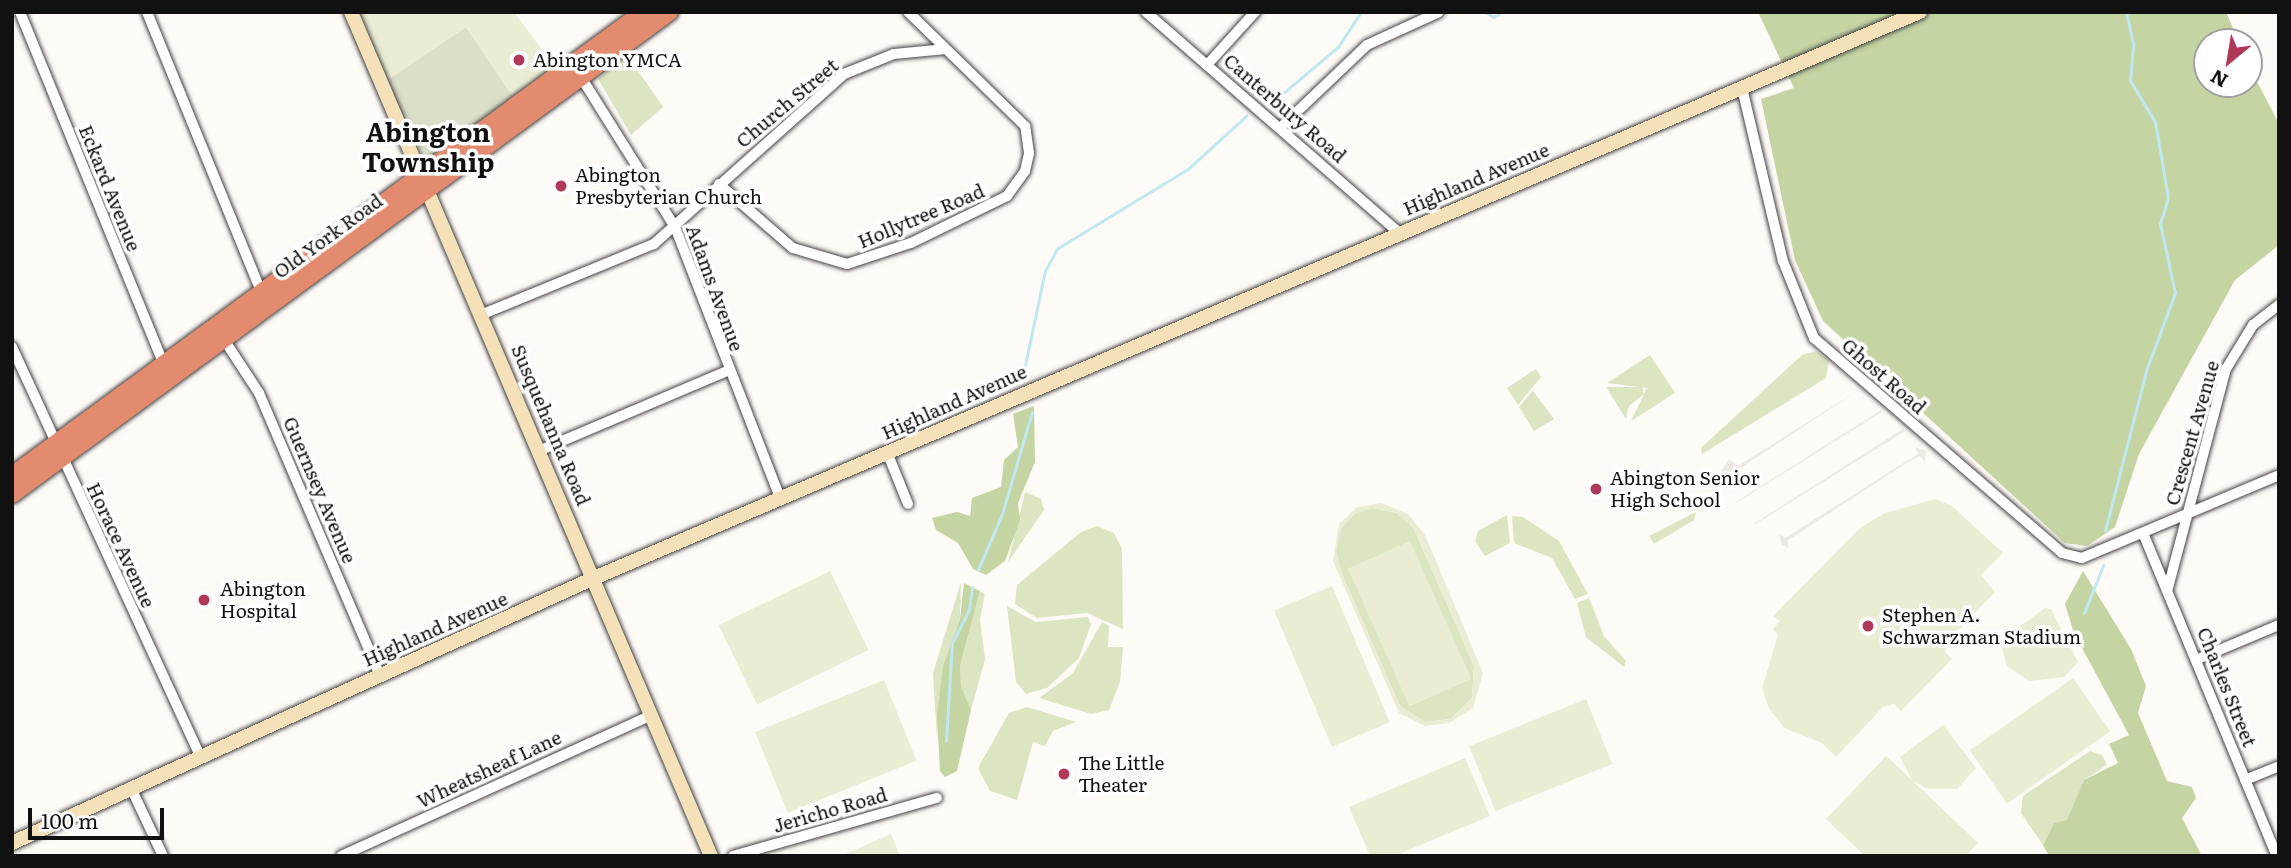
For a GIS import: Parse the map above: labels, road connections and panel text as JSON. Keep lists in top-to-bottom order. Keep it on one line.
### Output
{"streets":{"highway":["Old York Road"],"street":["Church Street","Canterbury Road","Highland Avenue","Eckard Avenue","Hollytree Road","Adams Avenue","Ghost Road","Susquehanna Road","Crescent Avenue","Guernsey Avenue","Horace Avenue","Charles Street","Wheatsheaf Lane","Jericho Road"]},"crossings":[["Church Street","Hollytree Road"],["Church Street","Adams Avenue"],["Church Street","Susquehanna Road"],["Canterbury Road","Highland Avenue"],["Highland Avenue","Adams Avenue"],["Highland Avenue","Ghost Road"],["Highland Avenue","Susquehanna Road"],["Highland Avenue","Guernsey Avenue"],["Highland Avenue","Horace Avenue"],["Eckard Avenue","Old York Road"],["Old York Road","Adams Avenue"],["Old York Road","Susquehanna Road"],["Old York Road","Guernsey Avenue"],["Old York Road","Horace Avenue"],["Ghost Road","Crescent Avenue"],["Ghost Road","Charles Street"],["Susquehanna Road","Wheatsheaf Lane"],["Crescent Avenue","Charles Street"]],"districts":["Abington Township"],"places":["Abington YMCA","Abington Presbyterian Church","Abington Senior High School","Abington Hospital","Stephen A. Schwarzman Stadium","The Little Theater"],"scale_bar":"100 m","north":"bottom left"}
